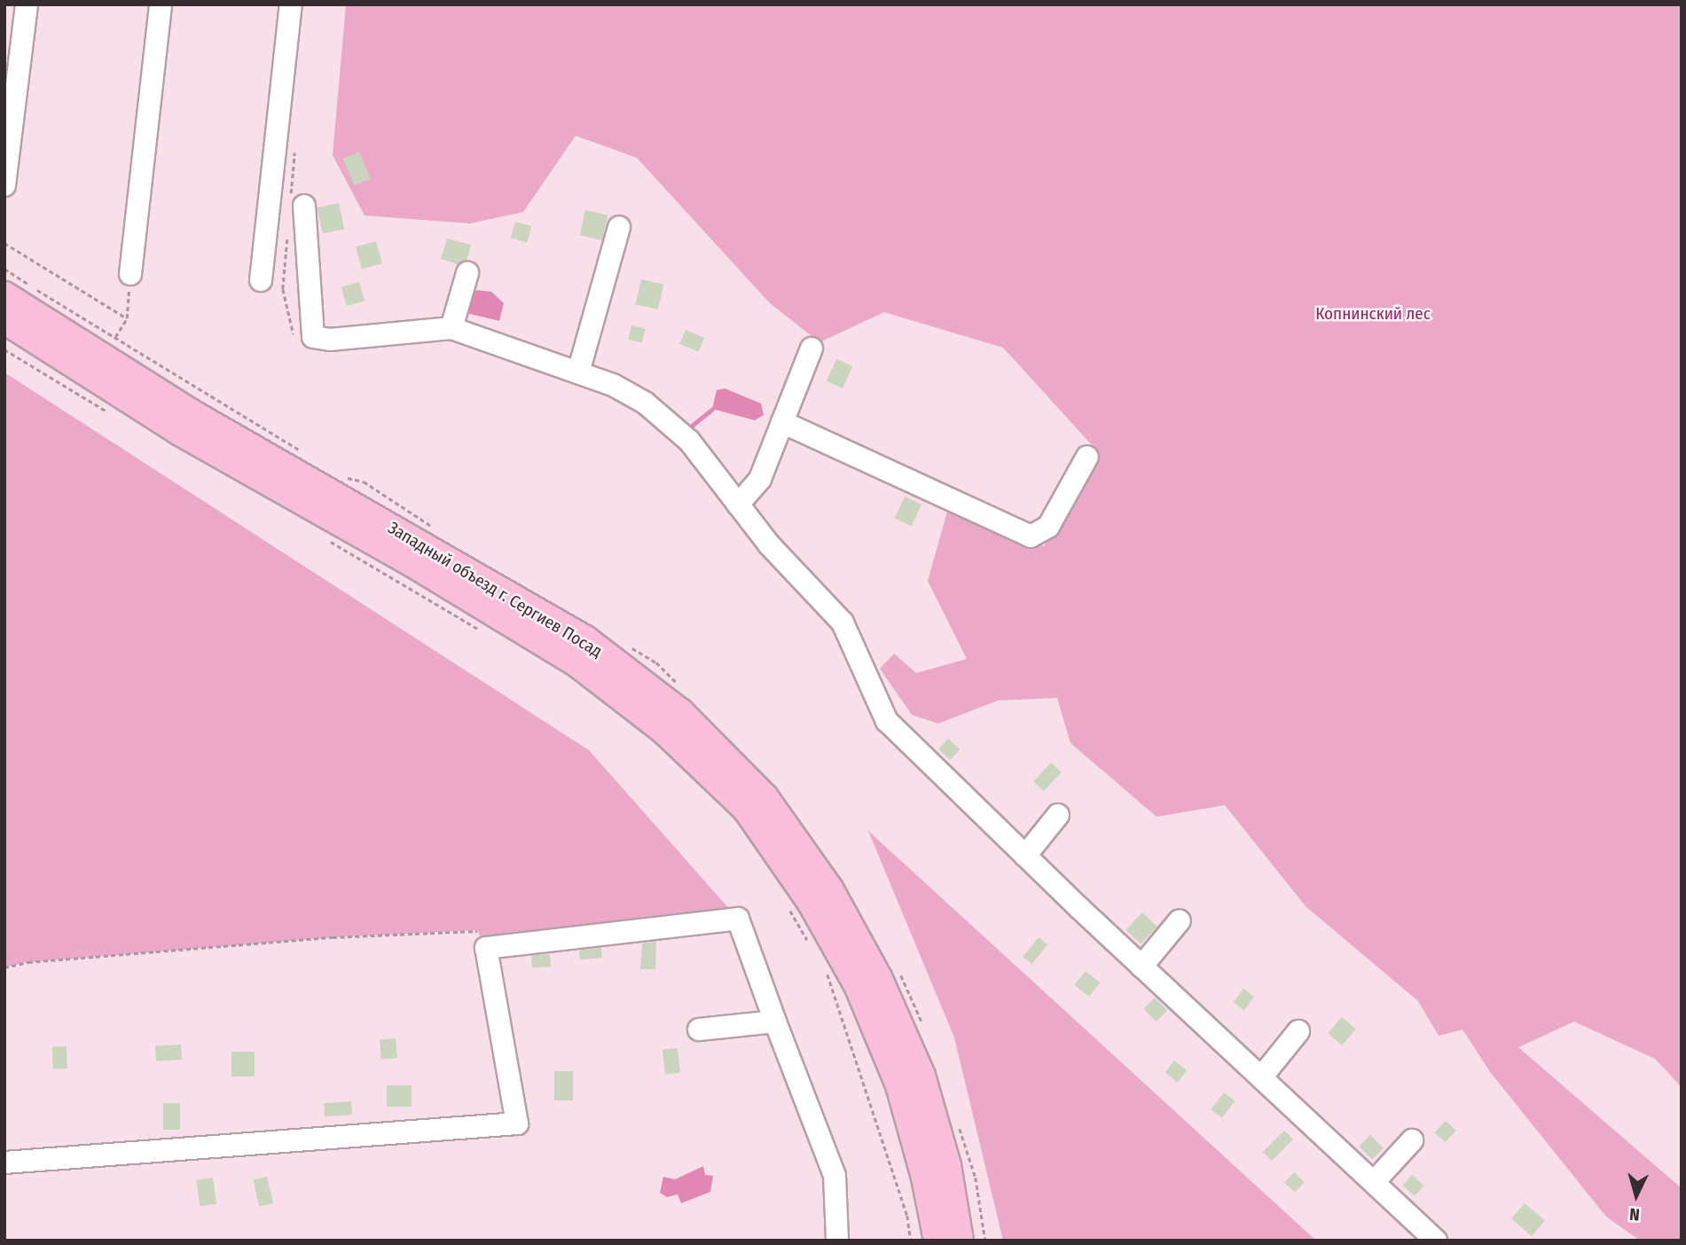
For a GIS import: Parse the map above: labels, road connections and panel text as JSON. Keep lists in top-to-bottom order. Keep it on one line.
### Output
{"streets":{"main road":["Западный объезд г. Сергиев Посад"]},"parks":["Копнинский лес"],"north":"bottom"}
